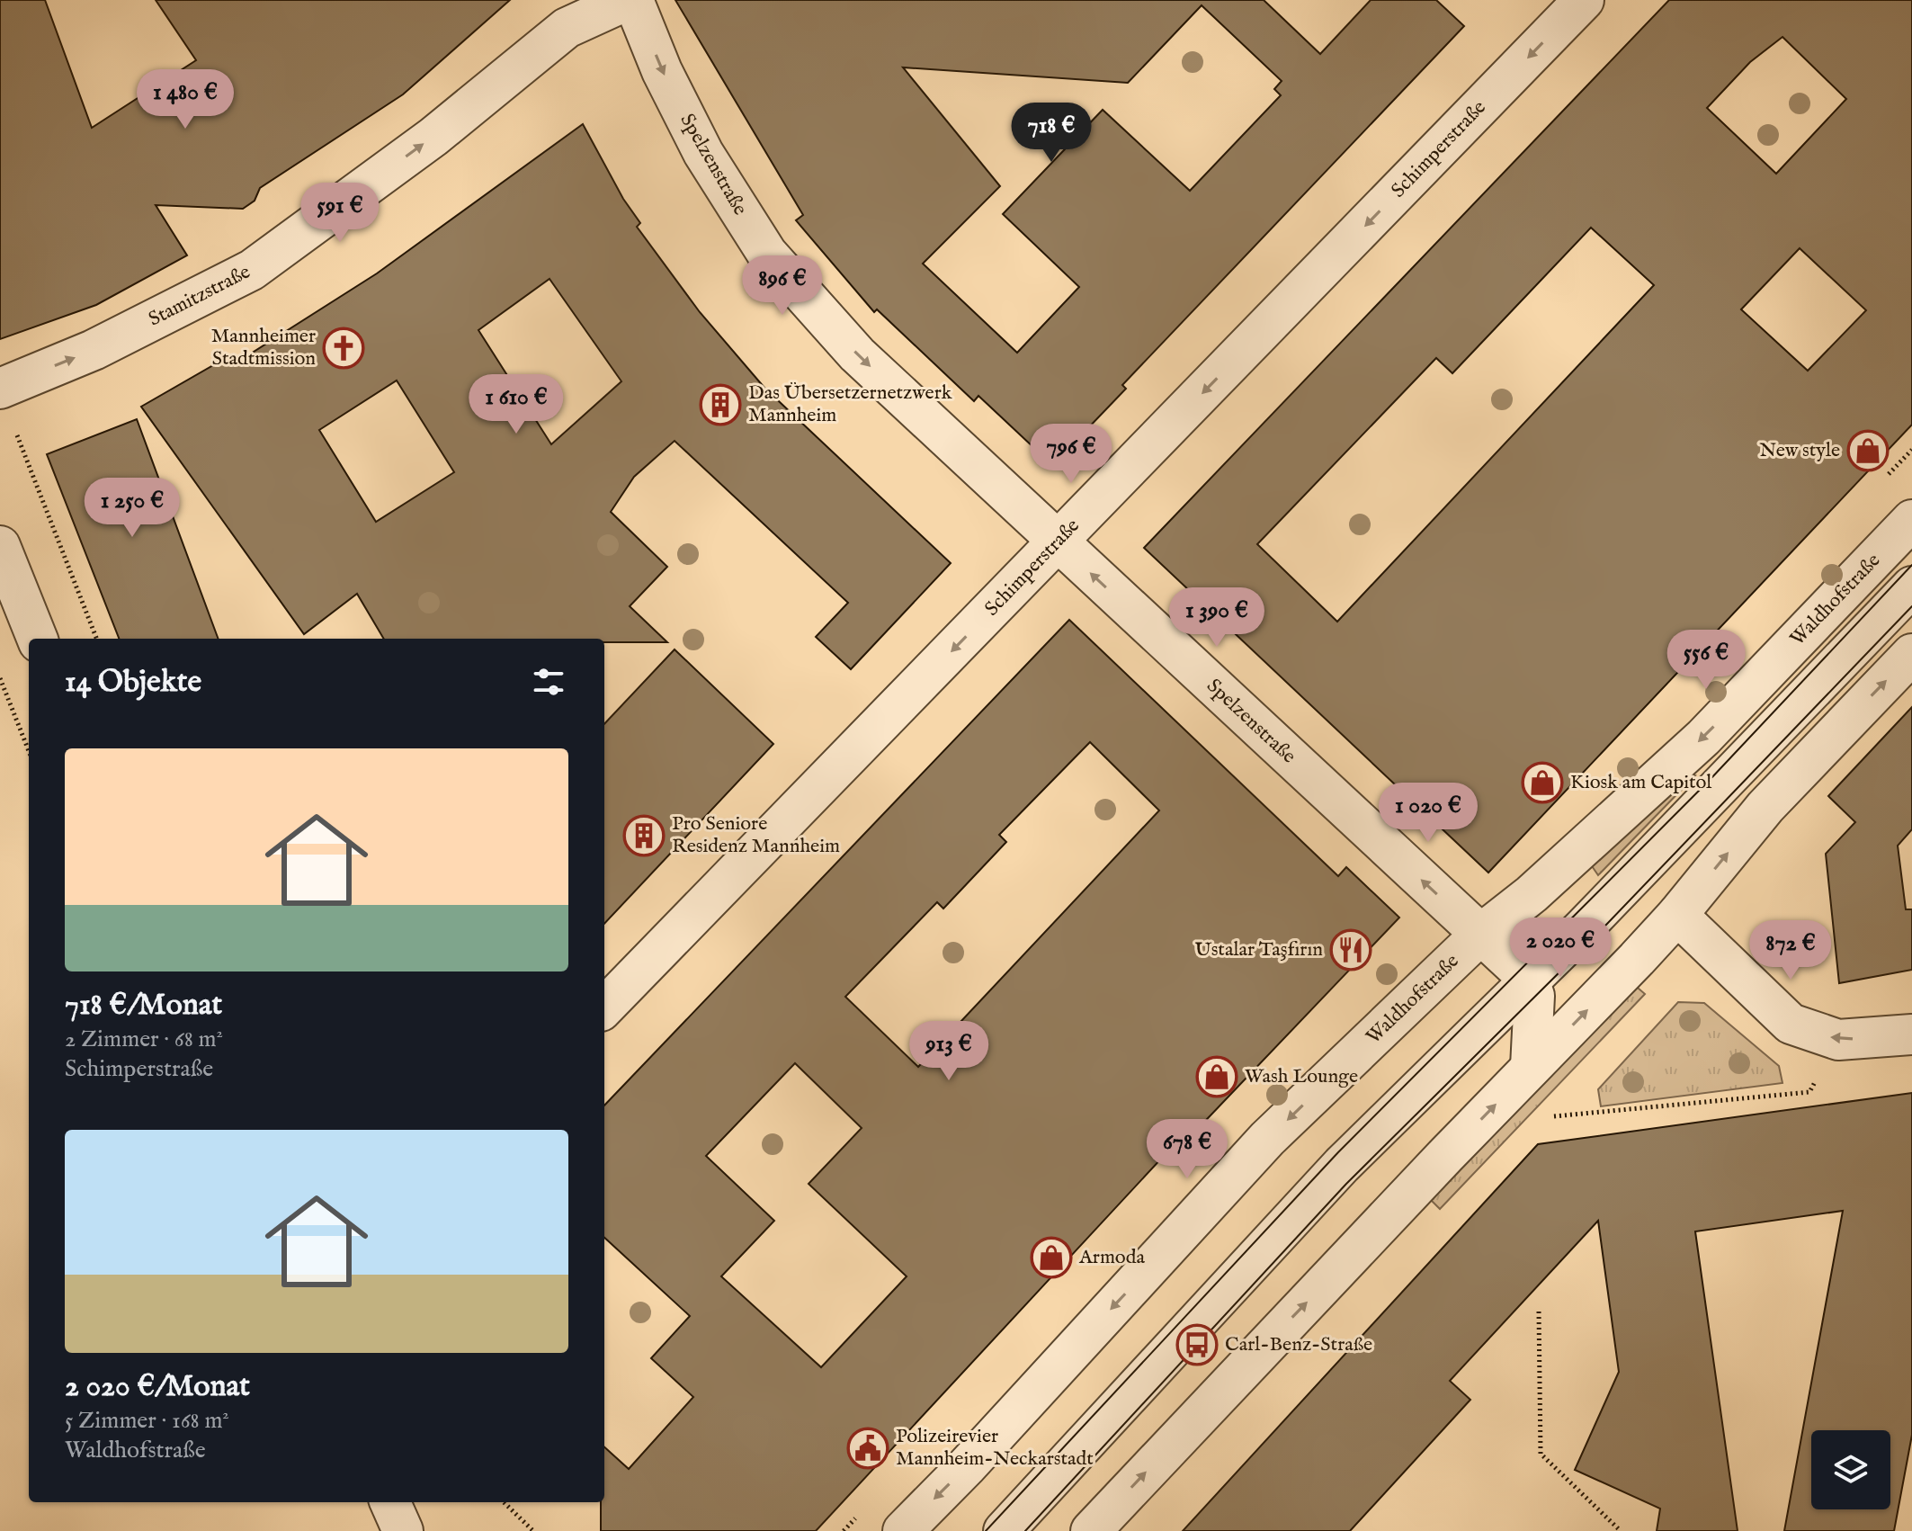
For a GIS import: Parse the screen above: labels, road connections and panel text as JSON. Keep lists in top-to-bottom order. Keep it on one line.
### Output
{"streets":{"street":["Schimperstraße","Spelzenstraße","Stamitzstraße","Waldhofstraße"]},"crossings":[["Schimperstraße","Spelzenstraße"],["Spelzenstraße","Stamitzstraße"],["Spelzenstraße","Waldhofstraße"]],"one_way":["Schimperstraße","Stamitzstraße"],"places":{"church":["Mannheimer Stadtmission"],"building":["Das Übersetzernetzwerk Mannheim","Pro Seniore Residenz Mannheim"],"shop":["New style","Kiosk am Capitol","Wash Lounge","Armoda"],"restaurant":["Ustalar Taşfırın"],"bus stop":["Carl-Benz-Straße"],"public building":["Polizeirevier Mannheim-Neckarstadt"]},"page":{"price":["1 480 €","718 €","591 €","896 €","1 610 €","796 €","1 250 €","1 390 €","556 €","1 020 €","2 020 €","872 €","913 €","678 €"],"heading":"14 Objekte","list":[{"name":"718 €/Monat","note":"2 Zimmer · 68 m² · Schimperstraße"},{"name":"2 020 €/Monat","note":"5 Zimmer · 168 m² · Waldhofstraße"}]}}
